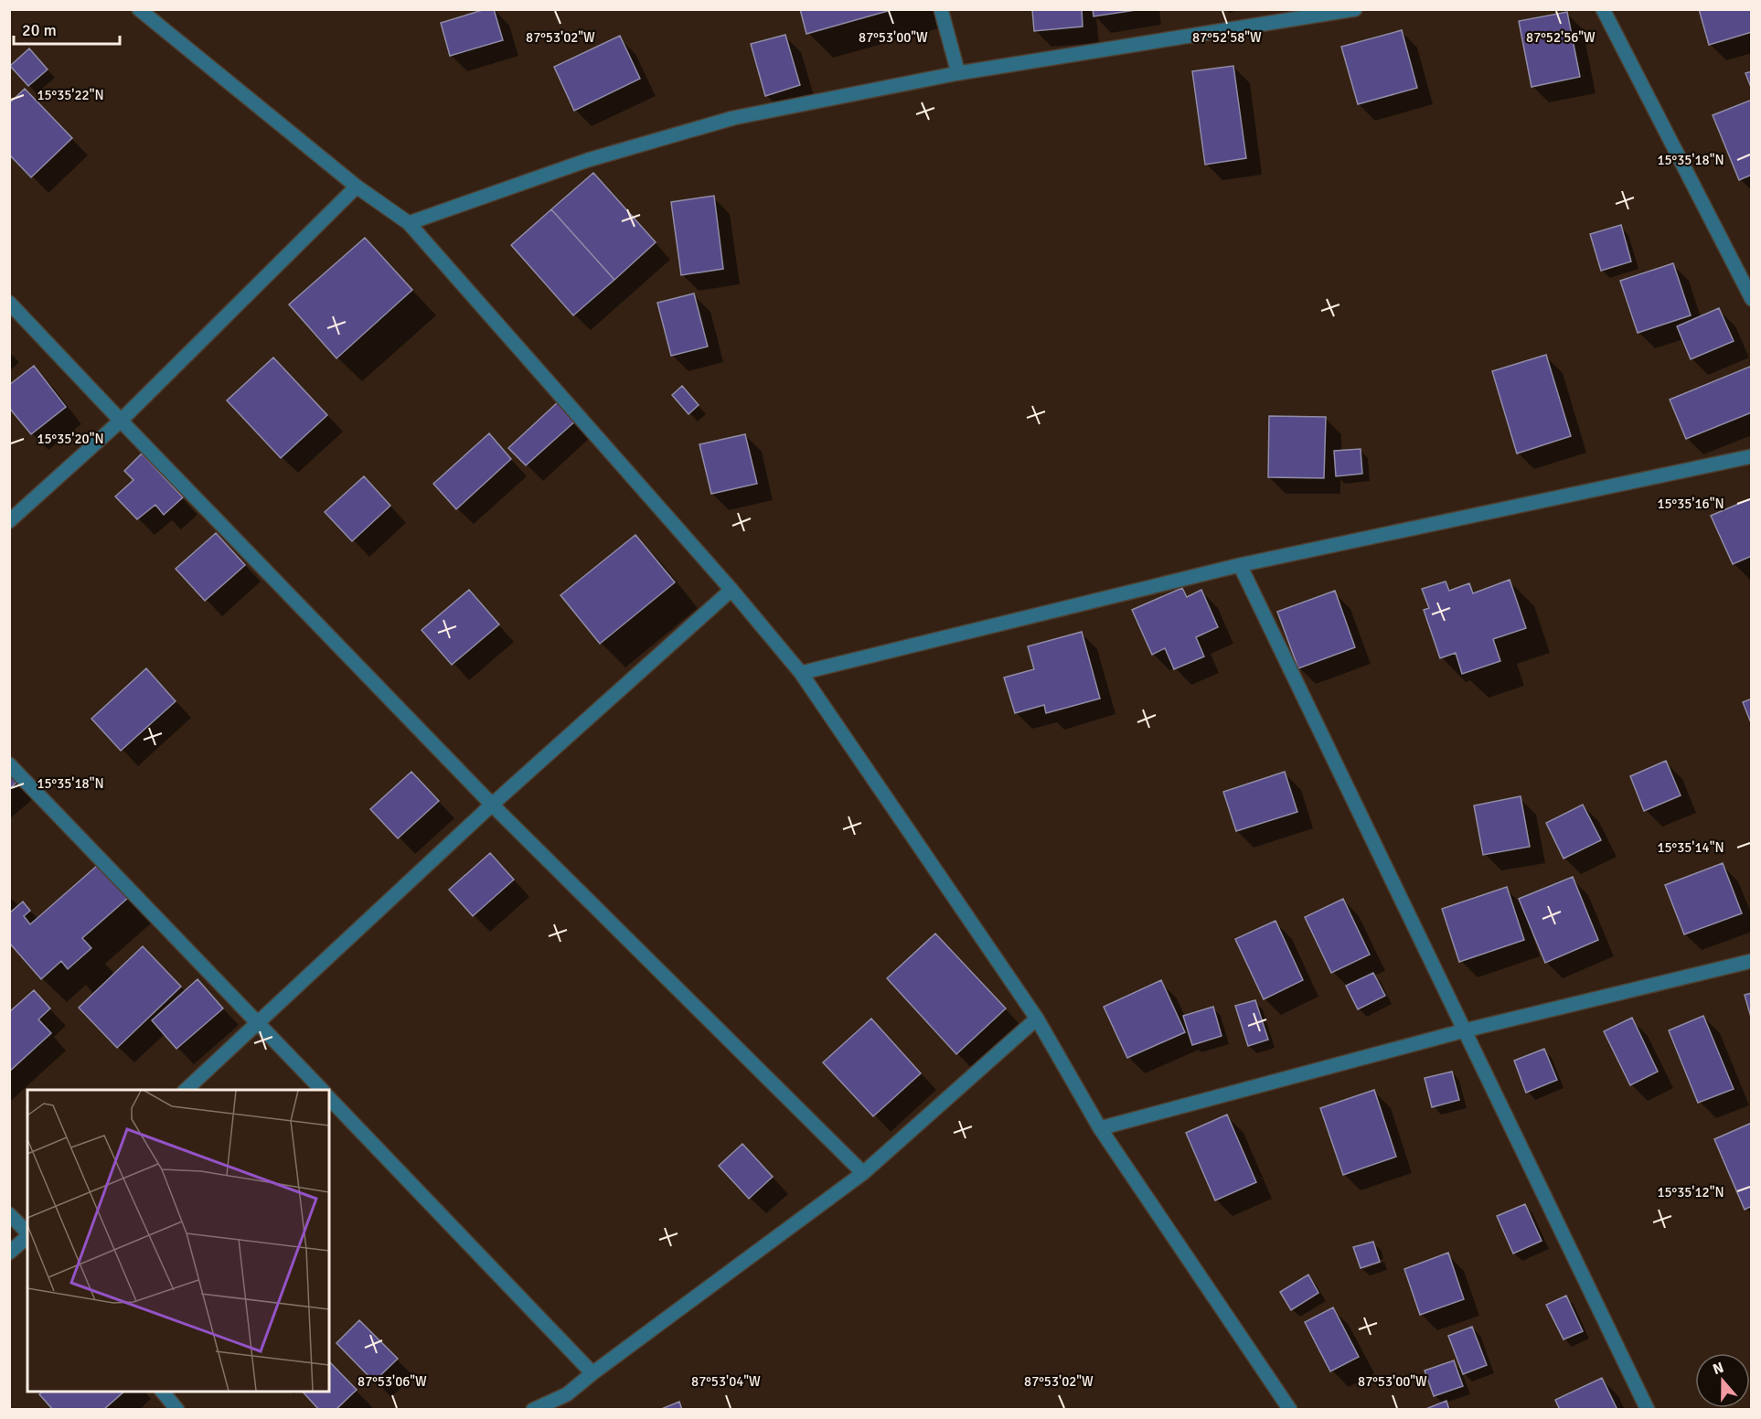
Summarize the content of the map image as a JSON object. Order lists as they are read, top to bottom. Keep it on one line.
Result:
{"scale_bar":"20 m","north":"top","coordinates":["87°53'02\"W","87°53'00\"W","87°52'58\"W","87°52'56\"W","15°35'22\"N","15°35'18\"N","15°35'20\"N","15°35'16\"N","15°35'14\"N","15°35'12\"N","87°53'06\"W","87°53'04\"W"]}
